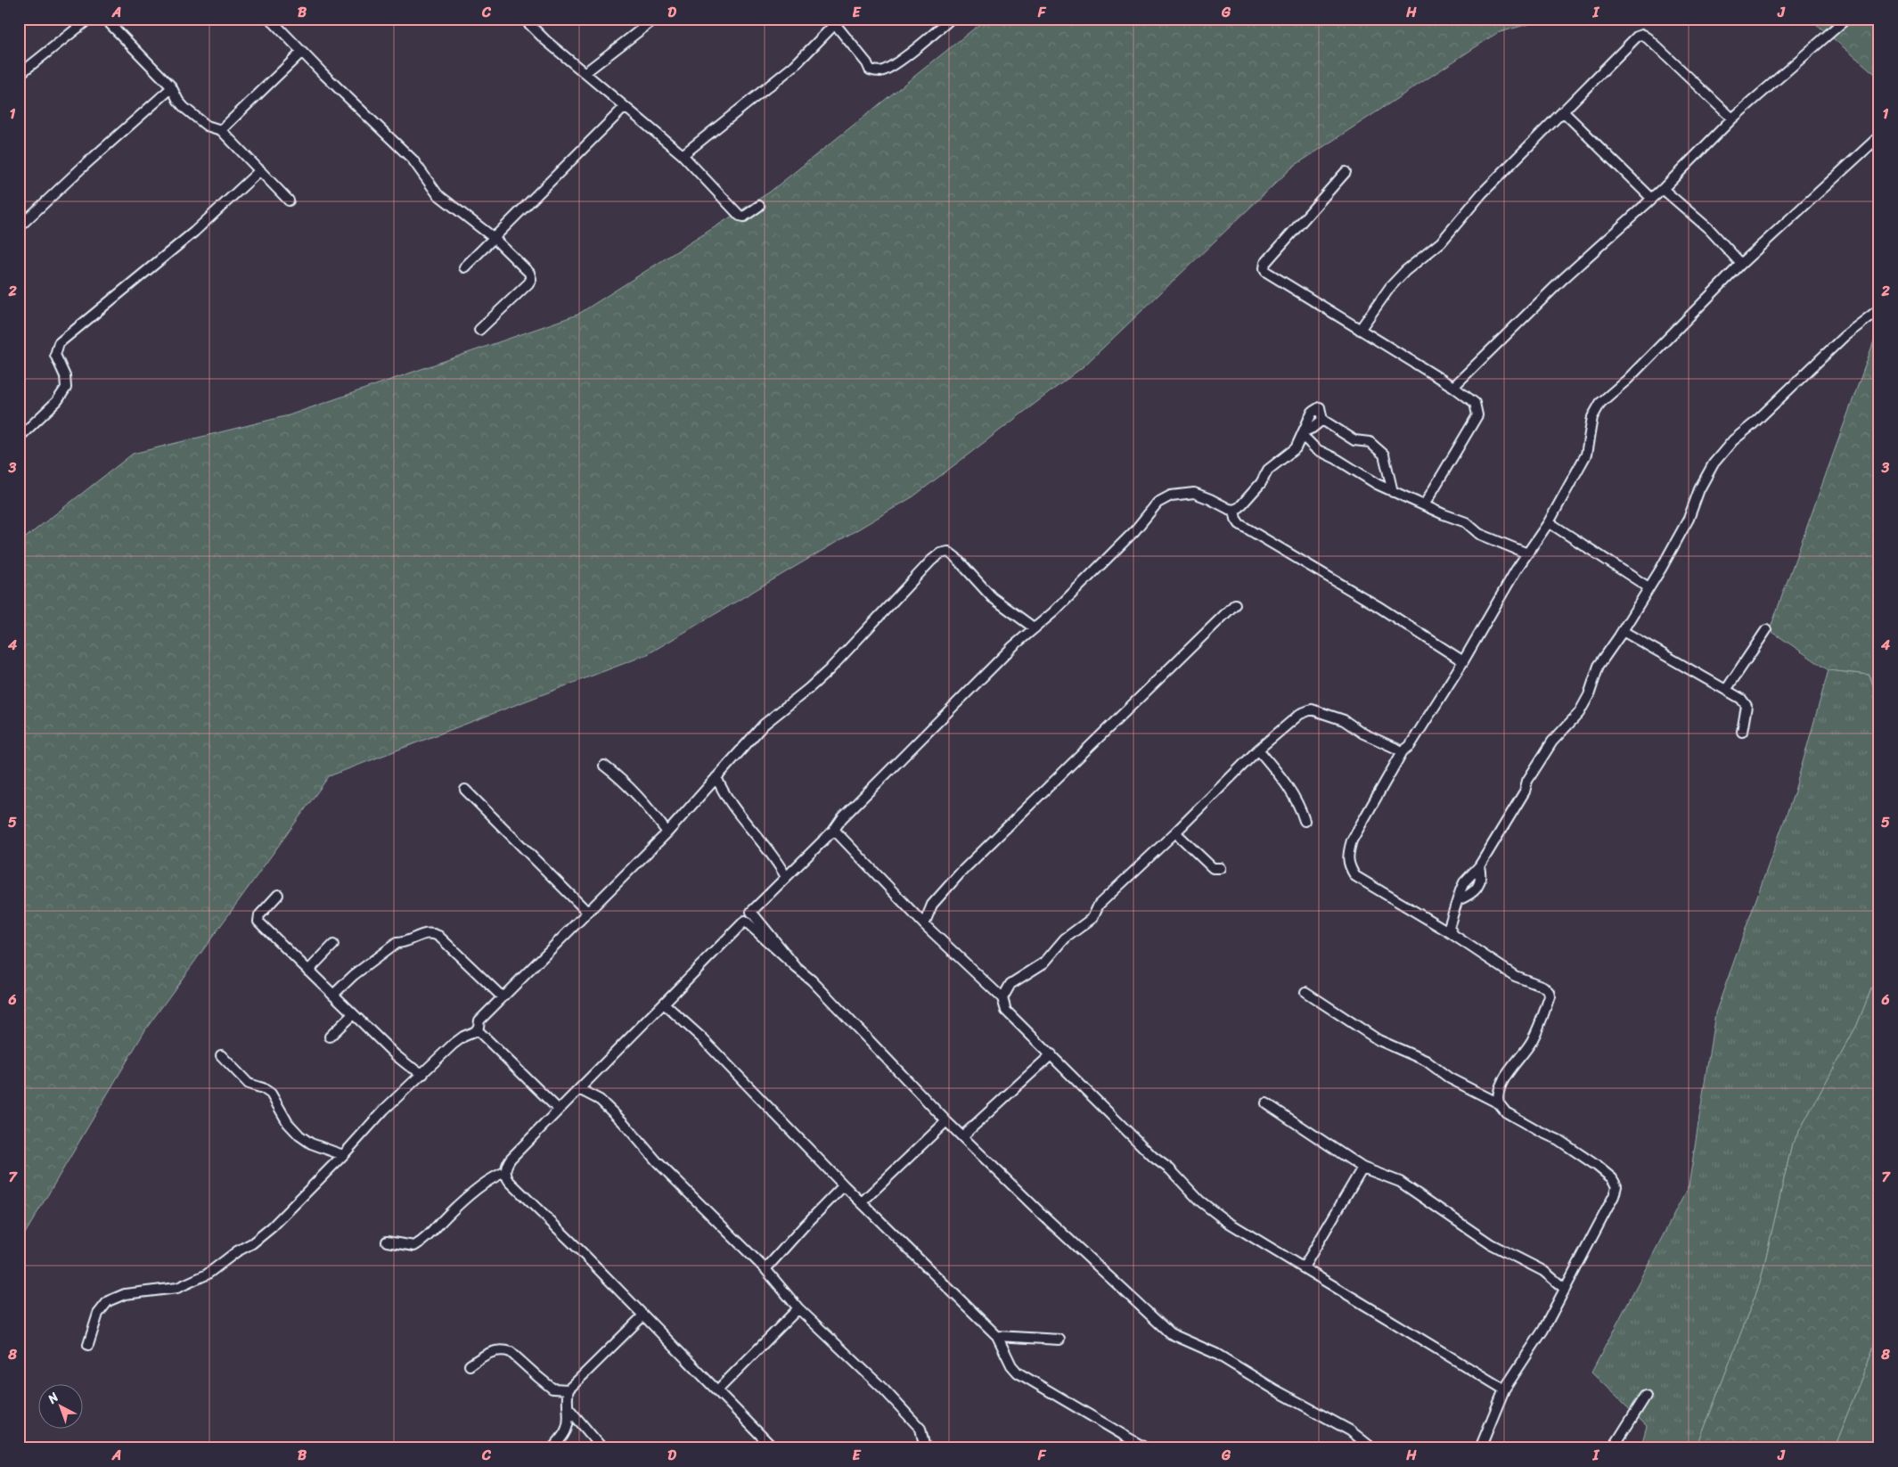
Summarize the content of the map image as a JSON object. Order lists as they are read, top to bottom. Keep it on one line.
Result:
{"north":"top left","grid":{"columns":["A","B","C","D","E","F","G","H","I","J"],"rows":["1","2","3","4","5","6","7","8"]}}
